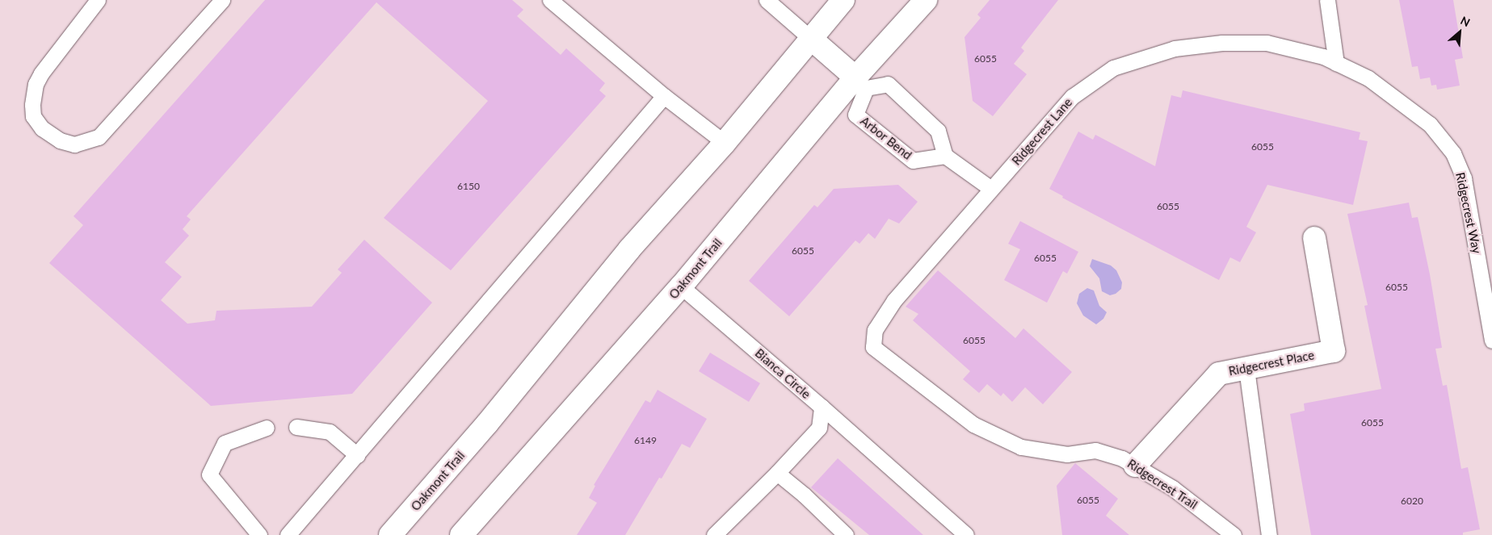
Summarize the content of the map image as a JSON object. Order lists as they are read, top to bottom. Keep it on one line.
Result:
{"streets":{"street":["Oakmont Trail","Ridgecrest Place"],"lane":["Ridgecrest Lane","Arbor Bend","Ridgecrest Way","Bianca Circle","Ridgecrest Trail"]},"crossings":[["Ridgecrest Lane","Ridgecrest Way"],["Ridgecrest Lane","Ridgecrest Trail"],["Arbor Bend","Oakmont Trail"],["Oakmont Trail","Bianca Circle"],["Ridgecrest Place","Ridgecrest Trail"]],"house_numbers":["6055","6055","6150","6055","6055","6055","6055","6055","6055","6149","6055","6020"],"north":"top right"}
